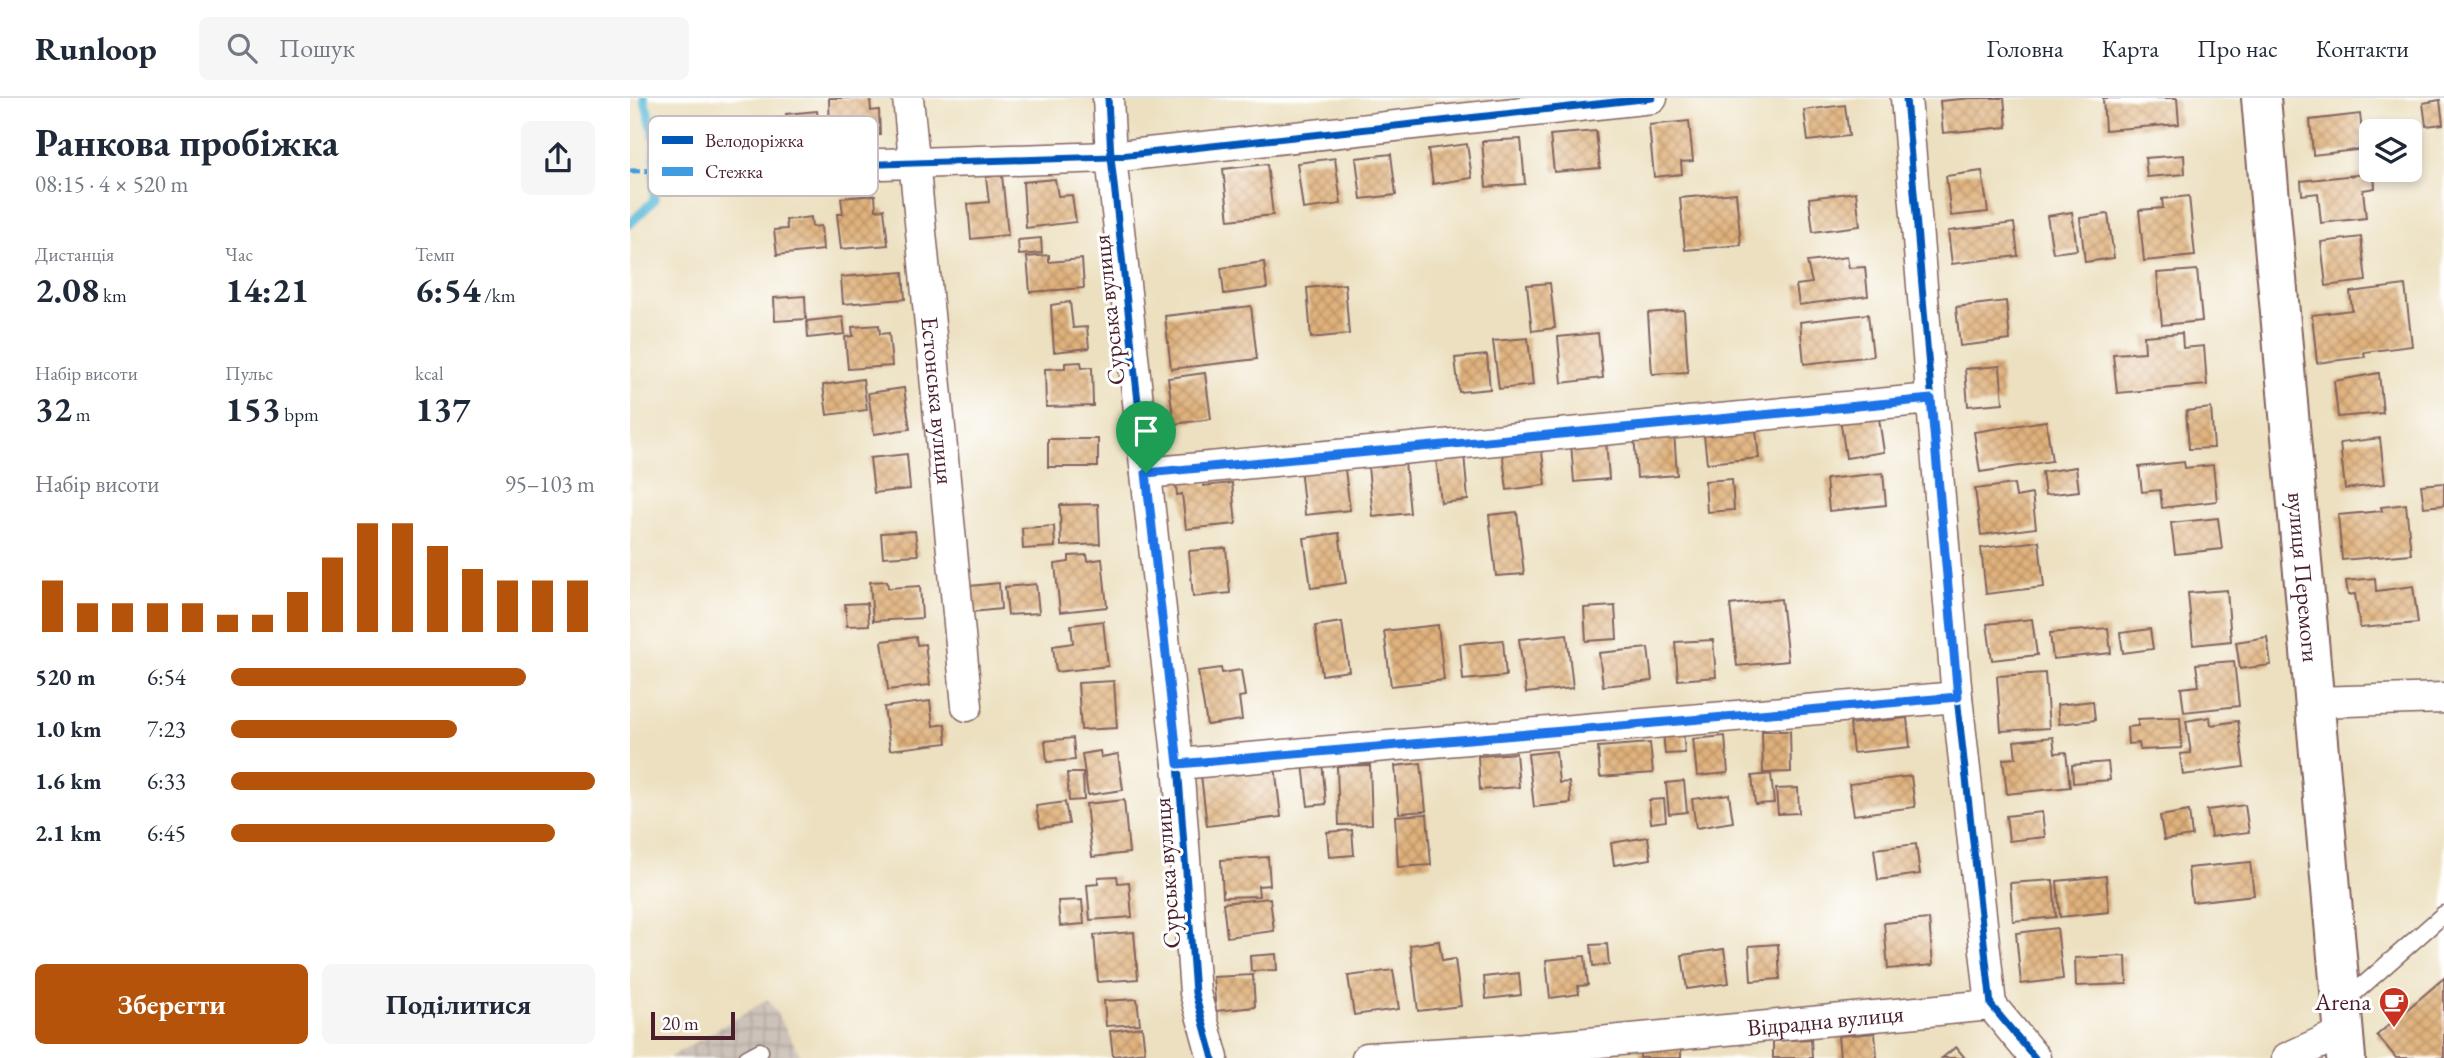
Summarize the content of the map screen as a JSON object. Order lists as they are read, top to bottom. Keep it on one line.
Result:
{"streets":{"street":["Сурська вулиця","Естонська вулиця","вулиця Перемоги","Відрадна вулиця"]},"places":{"cafe":["Arena"]},"legend":["Велодоріжка","Стежка"],"scale_bar":"20 m","page":{"header":"Runloop","search":"Пошук","nav":["Головна","Карта","Про нас","Контакти"],"heading":["Ранкова пробіжка","08:15 · 4 × 520 m"],"stats":[["Дистанція","2.08 km"],["Час","14:21"],["Темп","6:54 /km"],["Набір висоти","32 m"],["Пульс","153 bpm"],["kcal","137"]],"chart":["Набір висоти","95–103 m"],"list":[{"name":"520 m","note":"6:54"},{"name":"1.0 km","note":"7:23"},{"name":"1.6 km","note":"6:33"},{"name":"2.1 km","note":"6:45"}],"buttons":["Зберегти","Поділитися"],"scale":"20 m"}}
